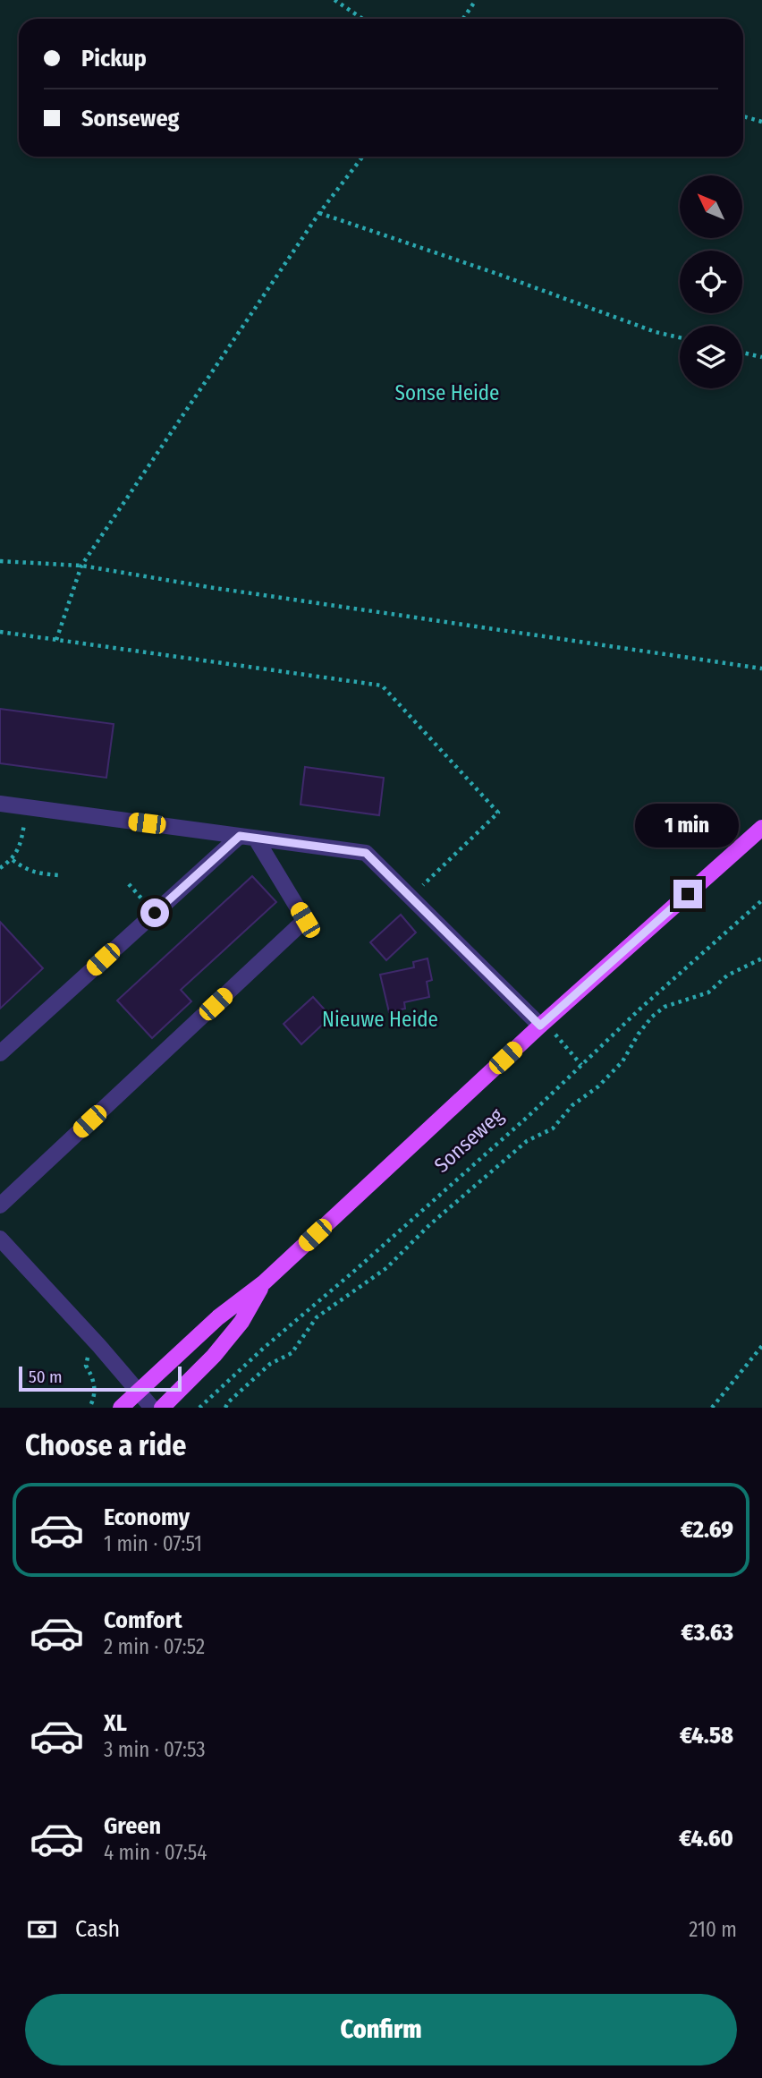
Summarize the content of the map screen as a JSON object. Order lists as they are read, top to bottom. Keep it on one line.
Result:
{"streets":{"main road":["Sonseweg"]},"parks":["Sonse Heide","Nieuwe Heide"],"scale_bar":"50 m","north":"top left","page":{"banner":["Pickup","Sonseweg"],"bubble":"1 min","scale":"50 m","heading":"Choose a ride","list":[{"name":"Economy","note":"1 min · 07:51","value":"€2.69"},{"name":"Comfort","note":"2 min · 07:52","value":"€3.63"},{"name":"XL","note":"3 min · 07:53","value":"€4.58"},{"name":"Green","note":"4 min · 07:54","value":"€4.60"}],"pay":["Cash","210 m"],"buttons":"Confirm"}}
